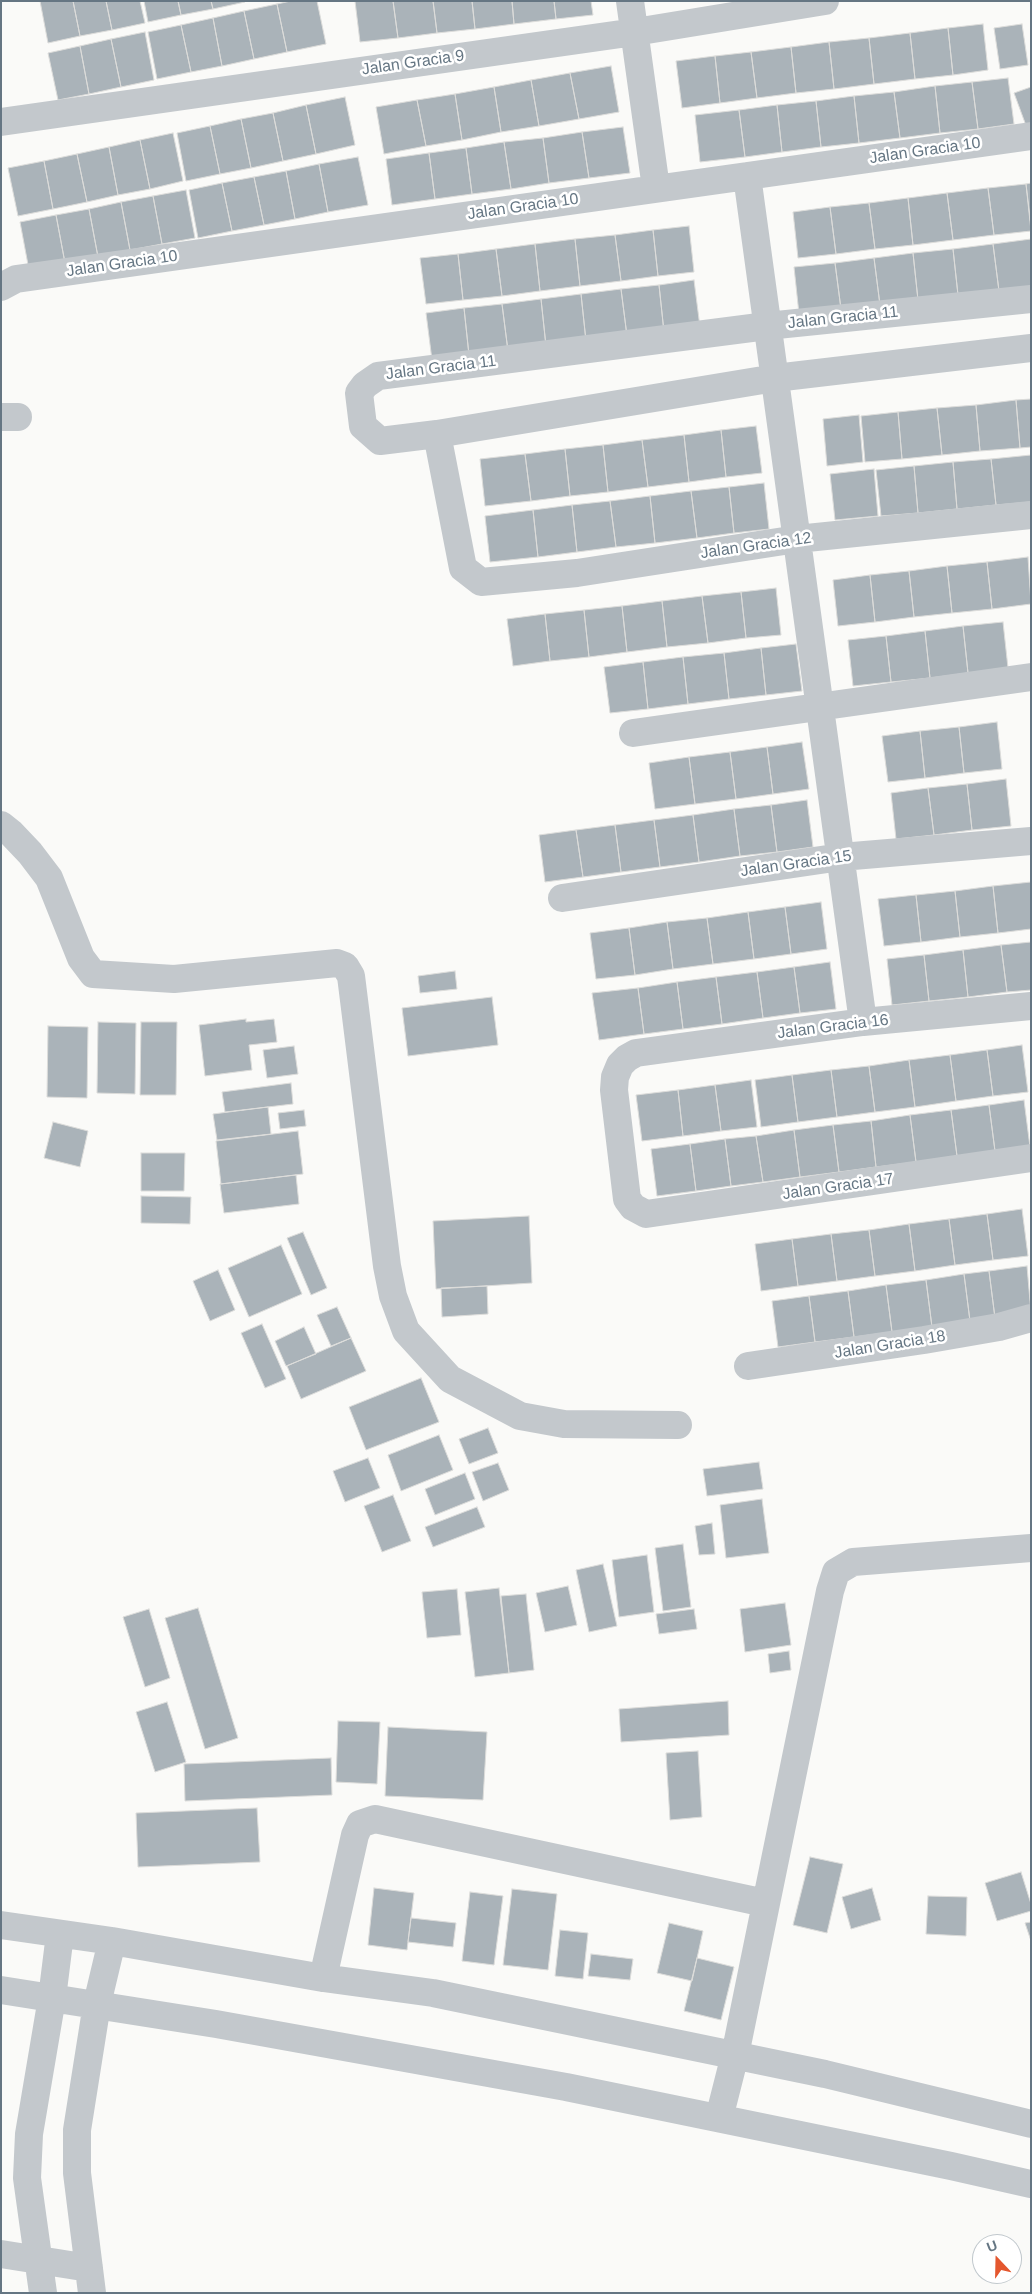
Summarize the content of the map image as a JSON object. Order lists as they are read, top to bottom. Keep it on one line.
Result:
{"streets":{"street":["Jalan Gracia 9","Jalan Gracia 10","Jalan Gracia 11","Jalan Gracia 12","Jalan Gracia 15","Jalan Gracia 16","Jalan Gracia 17","Jalan Gracia 18"]},"crossings":[["Jalan Gracia 11","Jalan Gracia 12"],["Jalan Gracia 16","Jalan Gracia 17"]],"north":"top"}
